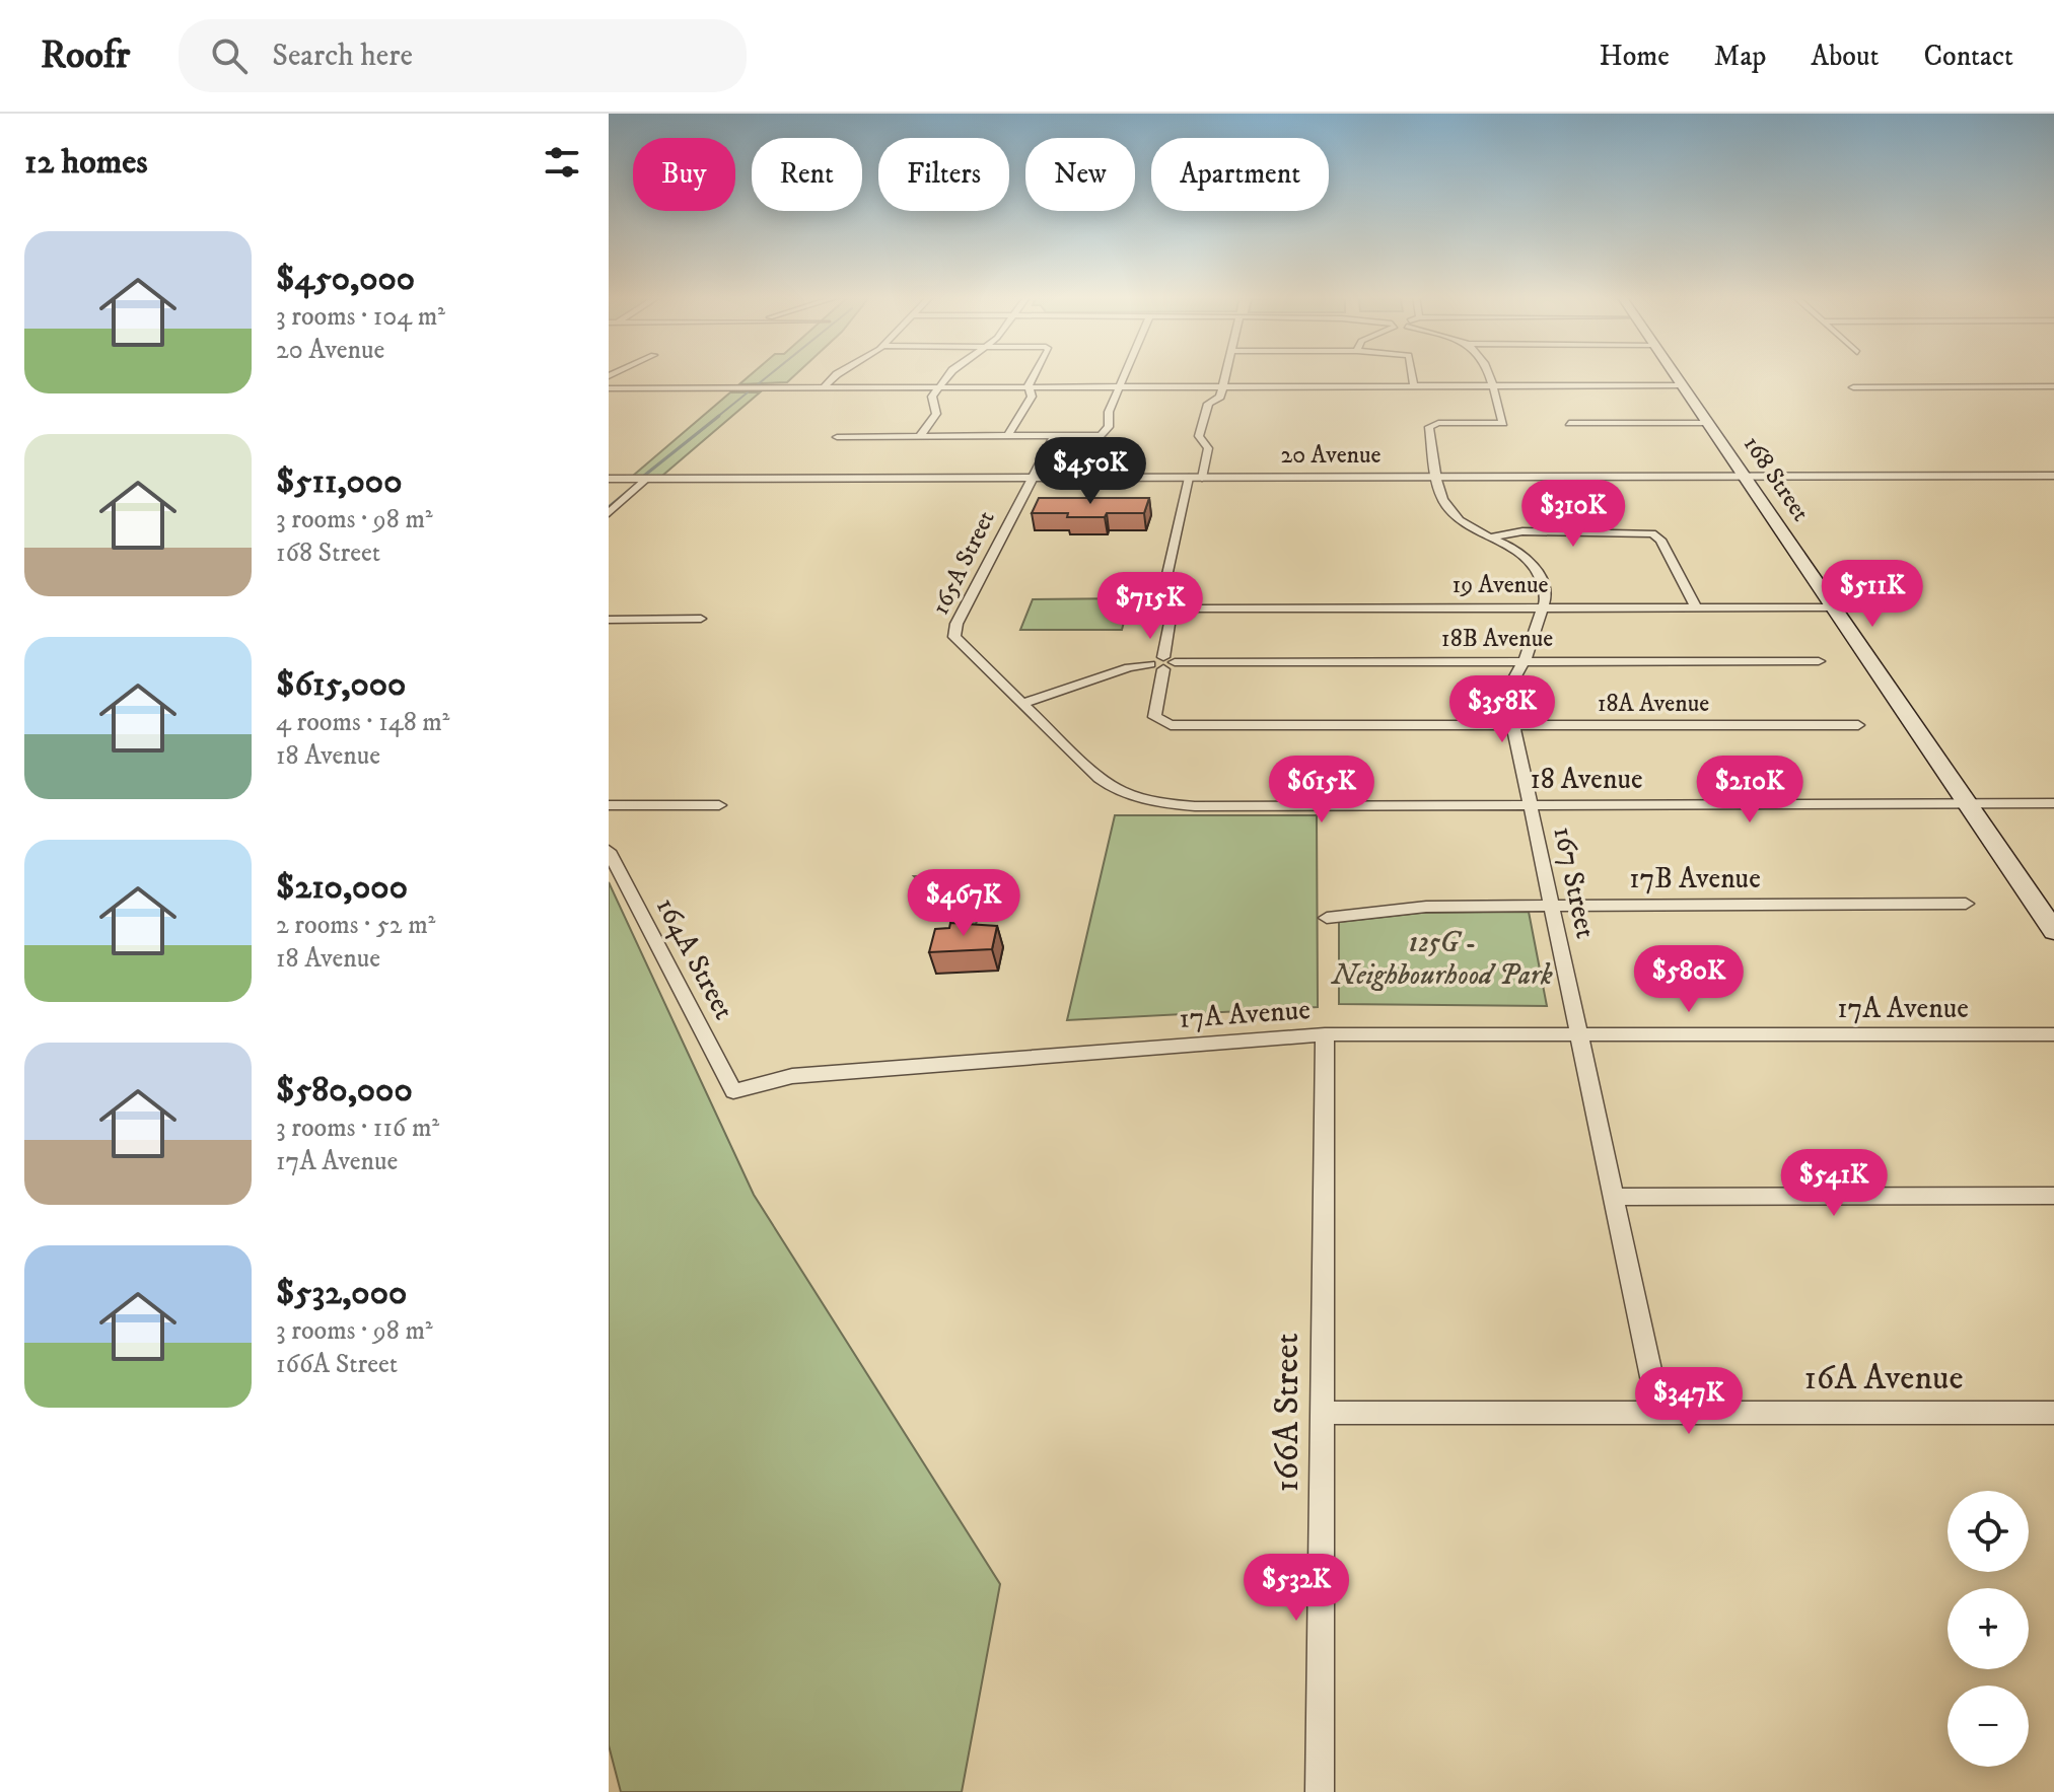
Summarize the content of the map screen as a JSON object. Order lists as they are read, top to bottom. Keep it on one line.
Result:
{"streets":{"main road":["168 Street"],"street":["20 Avenue","165A Street","19 Avenue","18B Avenue","18A Avenue","18 Avenue","17B Avenue","167 Street","164A Street","17A Avenue","16A Avenue","166A Street"]},"crossings":[["20 Avenue","168 Street"],["20 Avenue","165A Street"],["168 Street","19 Avenue"],["168 Street","18 Avenue"],["165A Street","18 Avenue"],["19 Avenue","167 Street"],["18B Avenue","18A Avenue"],["18B Avenue","167 Street"],["18A Avenue","167 Street"],["18 Avenue","167 Street"],["17B Avenue","167 Street"],["167 Street","17A Avenue"],["167 Street","16A Avenue"],["164A Street","17A Avenue"],["17A Avenue","166A Street"],["16A Avenue","166A Street"]],"parks":["125G - Neighbourhood Park"],"page":{"header":"Roofr","search":"Search here","nav":["Home","Map","About","Contact"],"heading":"12 homes","chip":["Buy","Rent","Filters","New","Apartment"],"list":[{"name":"$450,000","note":"3 rooms · 104 m² · 20 Avenue"},{"name":"$511,000","note":"3 rooms · 98 m² · 168 Street"},{"name":"$615,000","note":"4 rooms · 148 m² · 18 Avenue"},{"name":"$210,000","note":"2 rooms · 52 m² · 18 Avenue"},{"name":"$580,000","note":"3 rooms · 116 m² · 17A Avenue"},{"name":"$532,000","note":"3 rooms · 98 m² · 166A Street"}],"price":["$450K","$310K","$511K","$715K","$358K","$615K","$210K","$467K","$580K","$541K","$347K","$532K"],"map_buttons":["+","−"]}}
